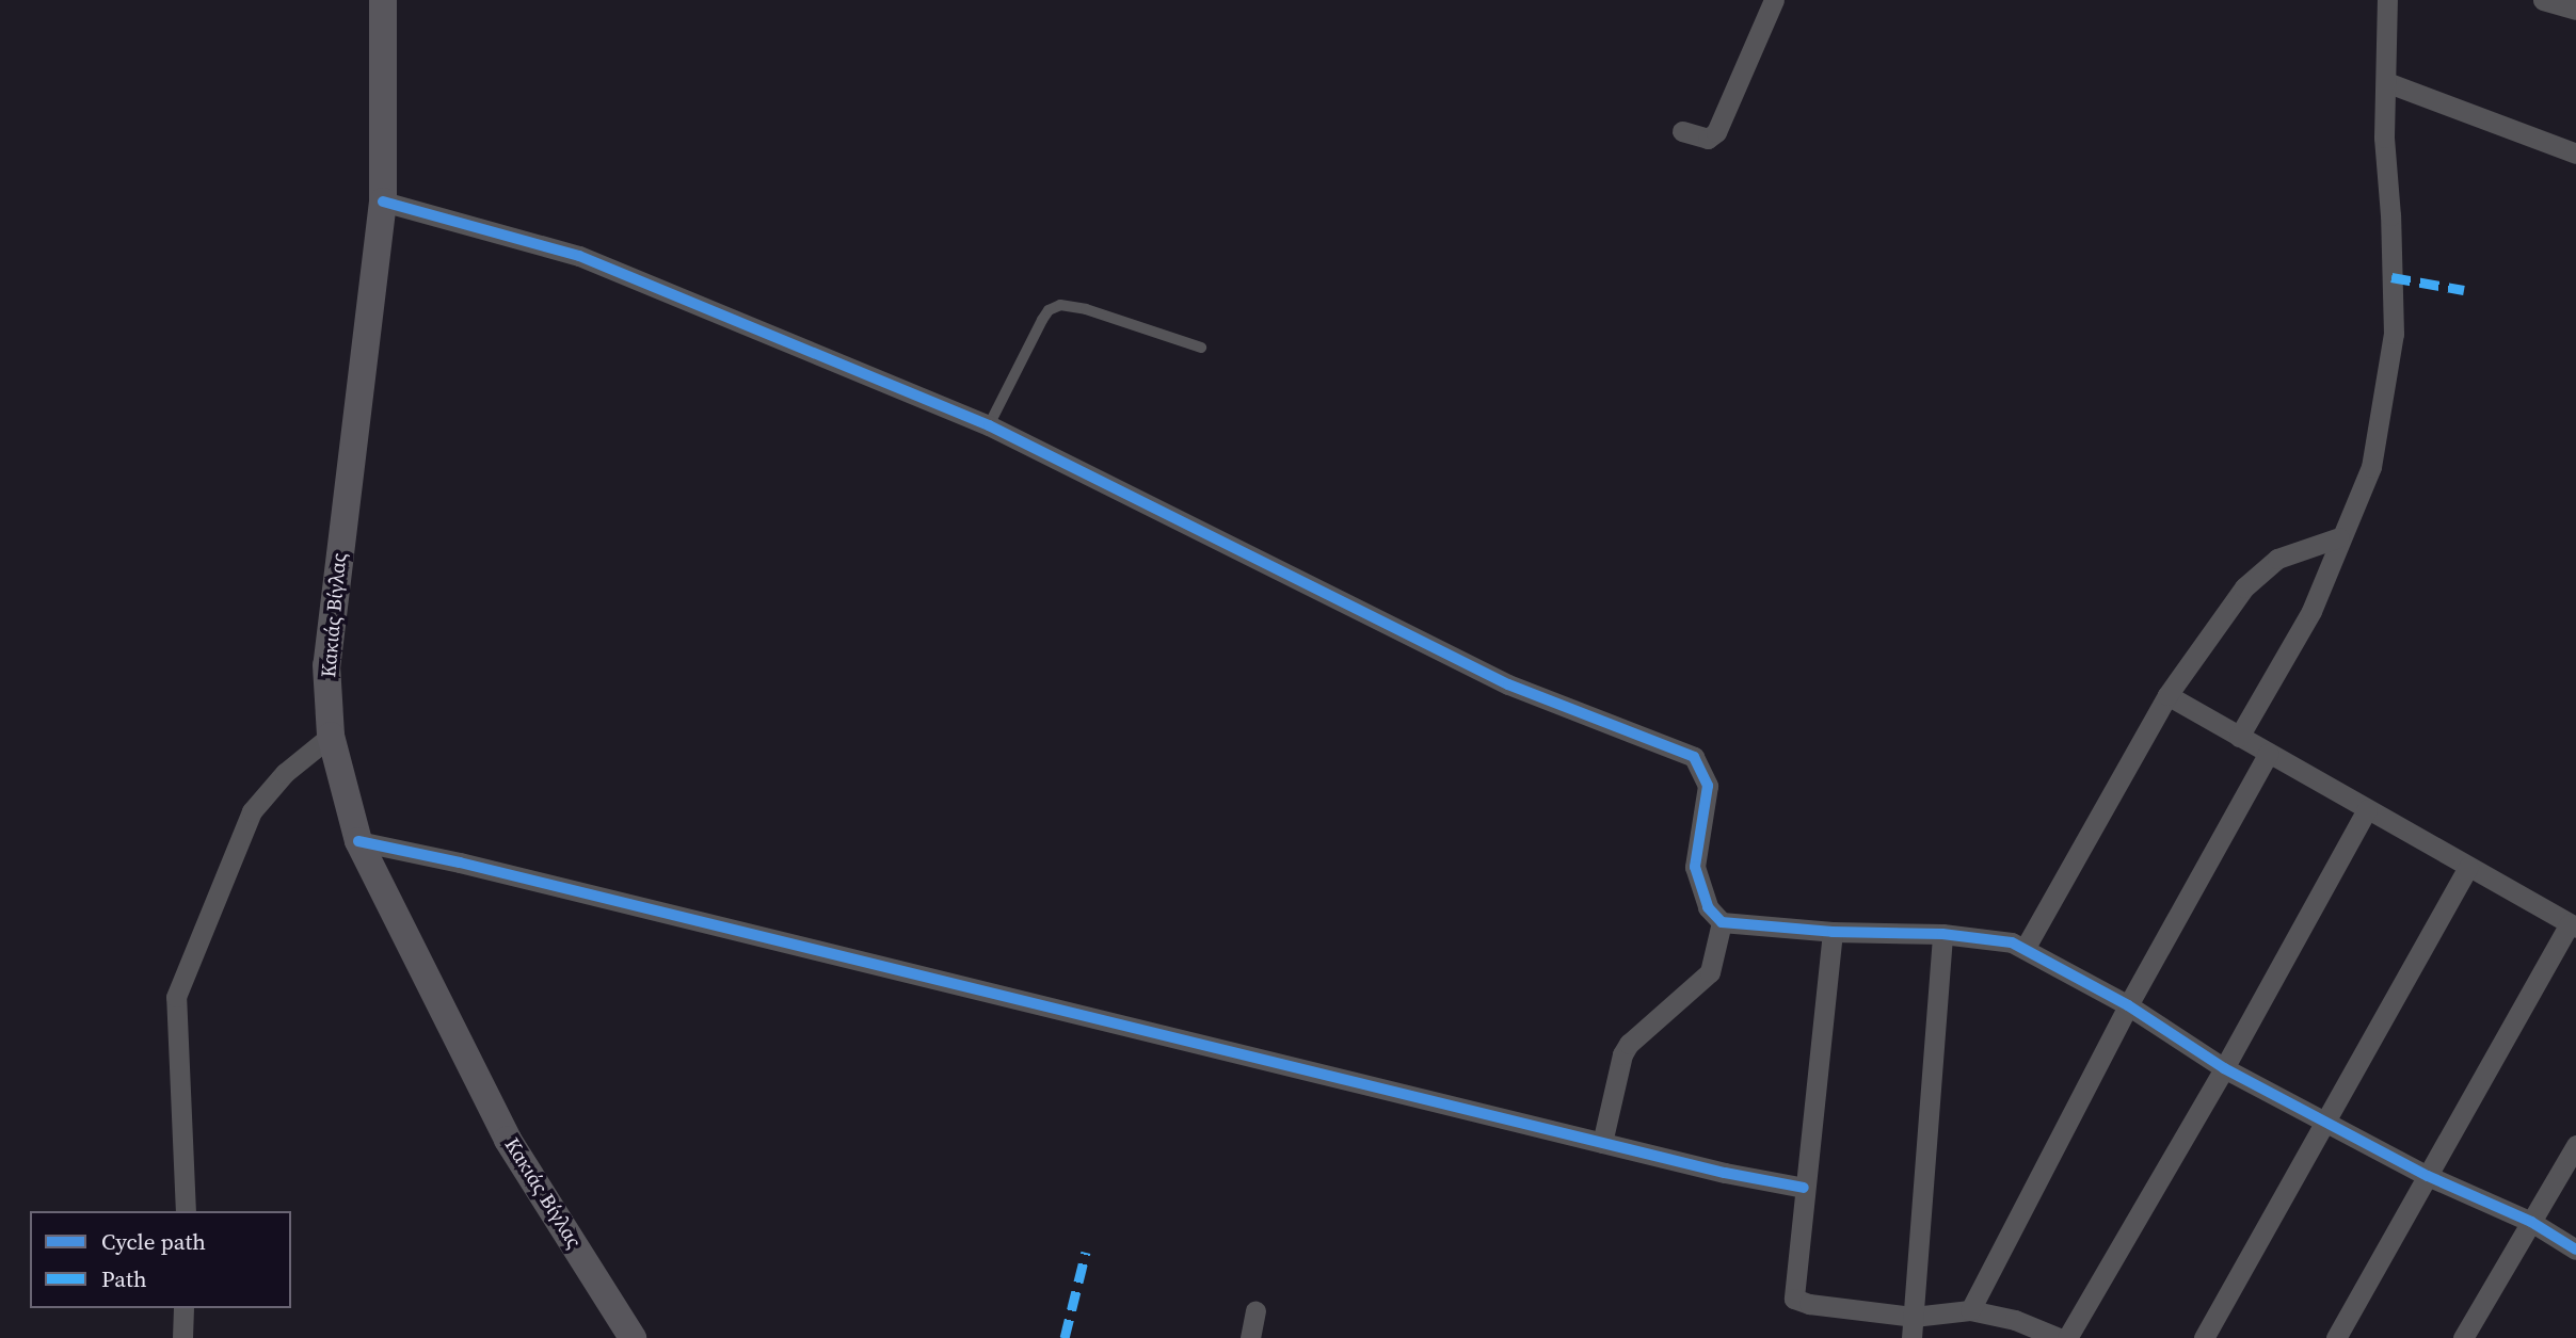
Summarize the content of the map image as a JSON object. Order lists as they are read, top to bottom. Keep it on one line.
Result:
{"streets":{"street":["Κακιάς Βίγλας"]},"legend":["Cycle path","Path"]}
